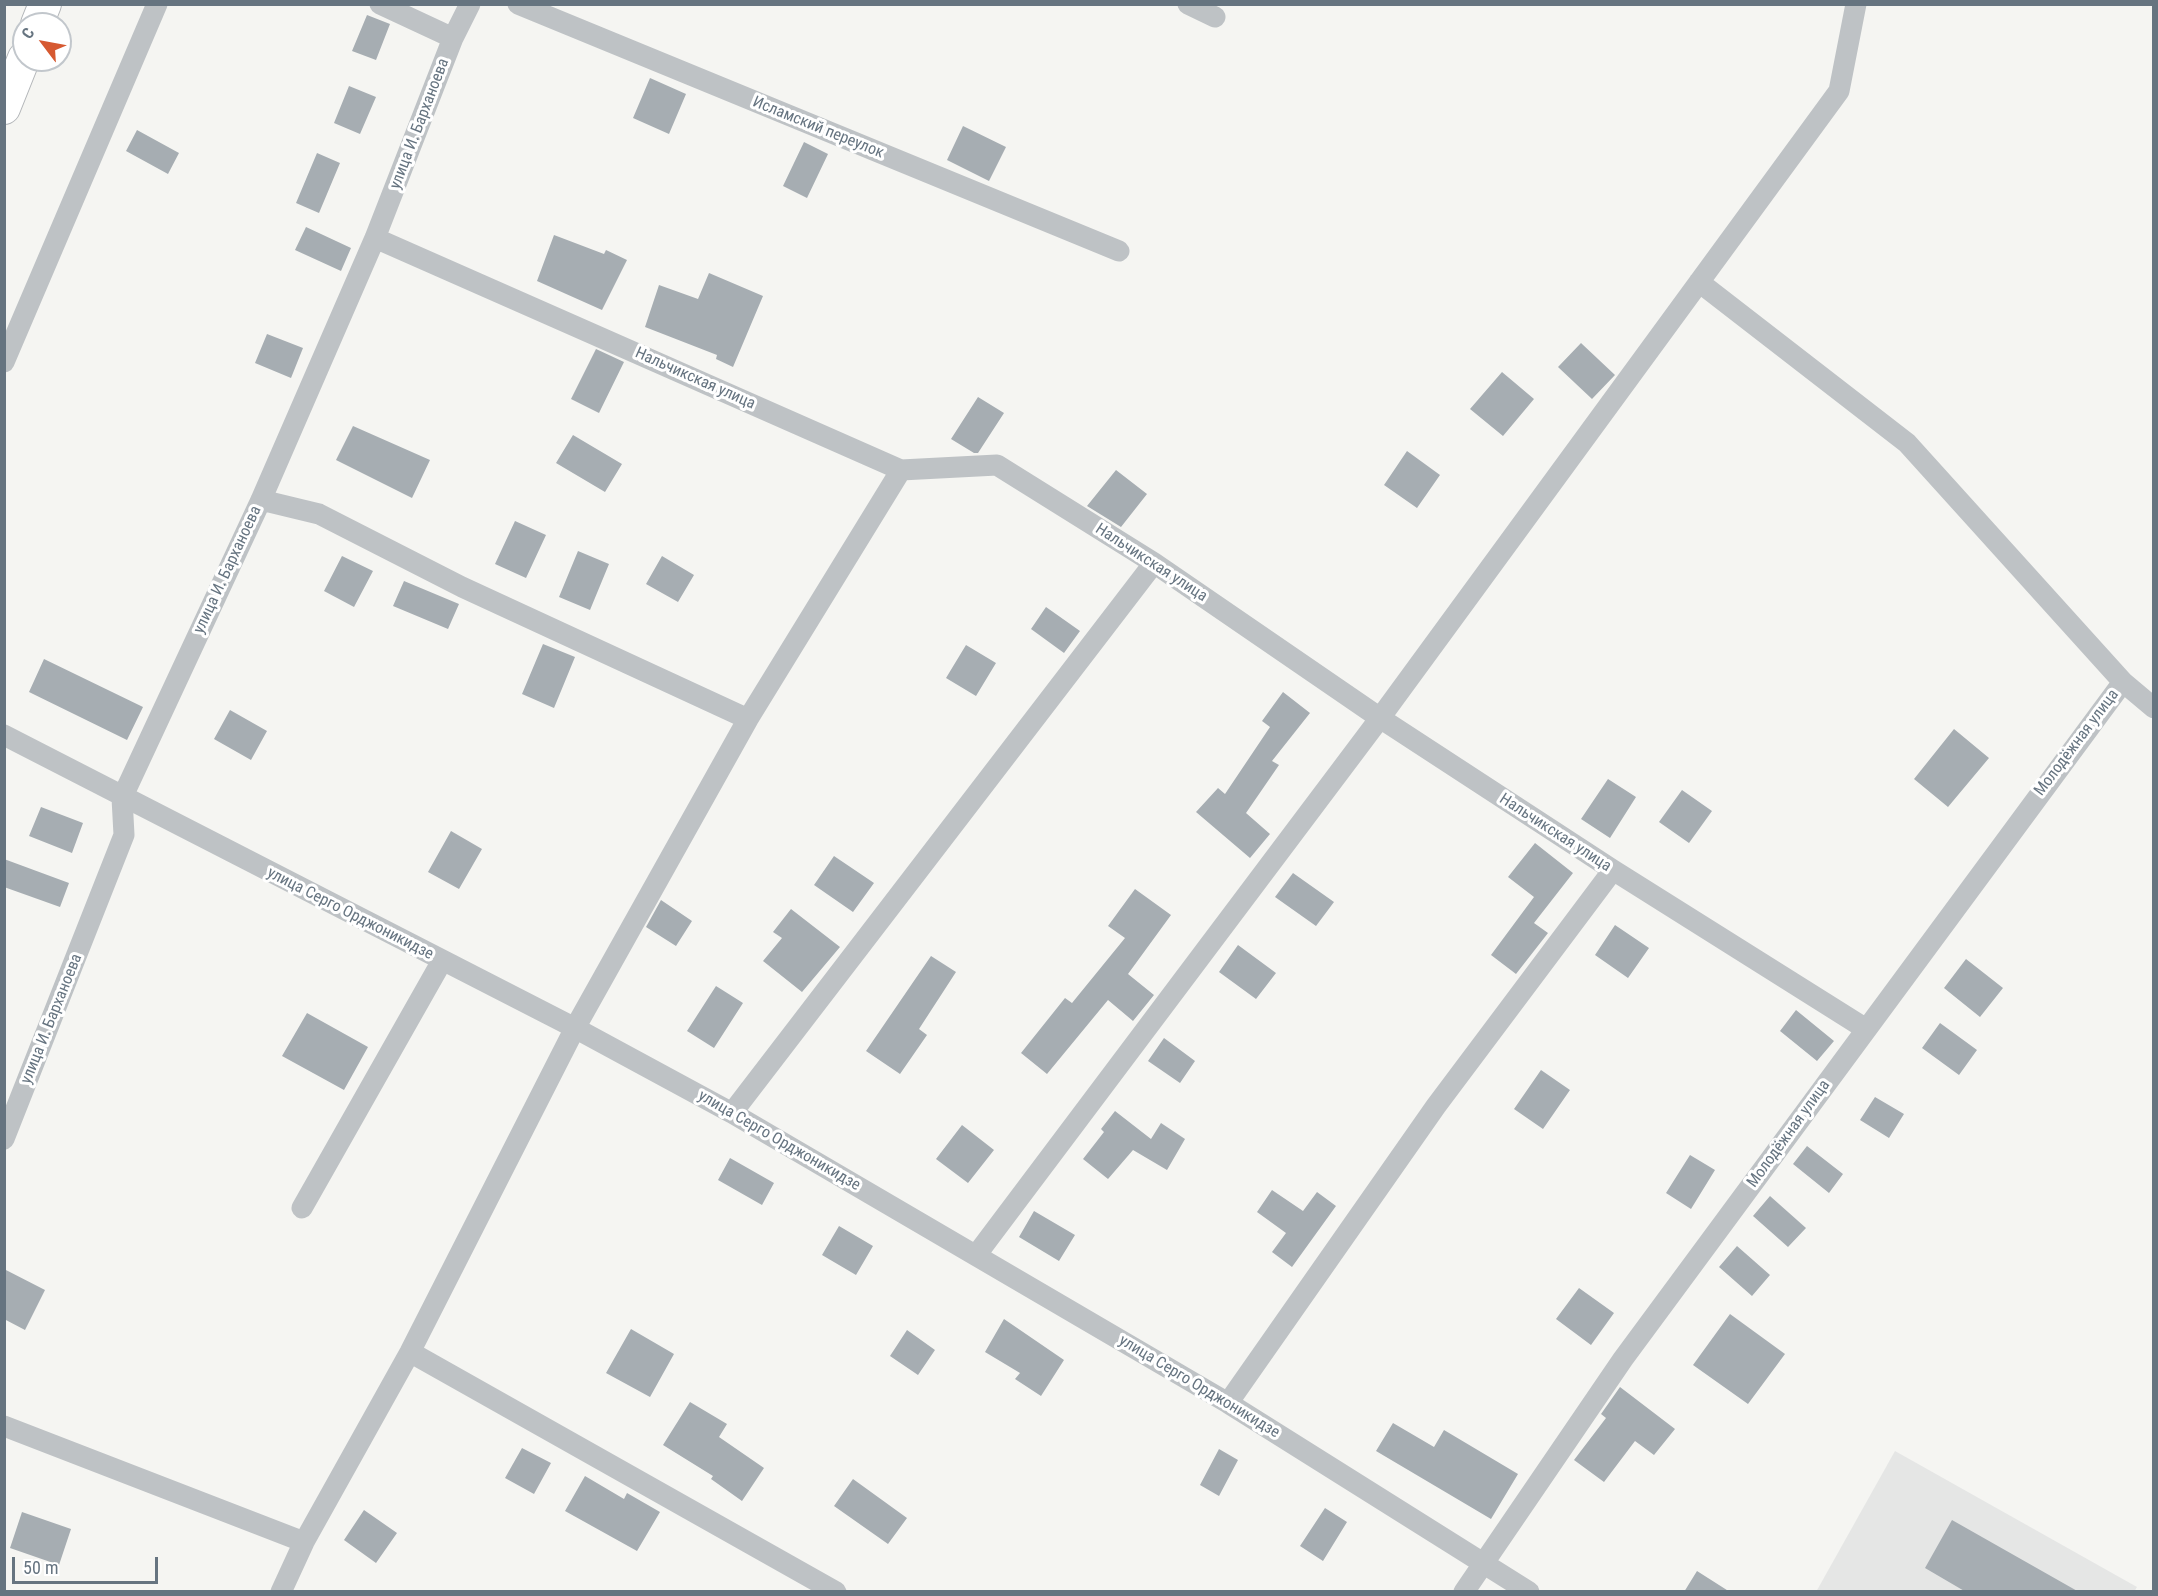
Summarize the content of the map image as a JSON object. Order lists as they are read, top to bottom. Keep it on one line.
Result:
{"streets":{"street":["улица И. Барханоева","Исламский переулок","Нальчикская улица","Молодёжная улица","улица Серго Орджоникидзе"]},"crossings":[["улица И. Барханоева","Нальчикская улица"],["улица И. Барханоева","улица Серго Орджоникидзе"],["Нальчикская улица","Молодёжная улица"],["Молодёжная улица","улица Серго Орджоникидзе"]],"scale_bar":"50 m","north":"top left"}
